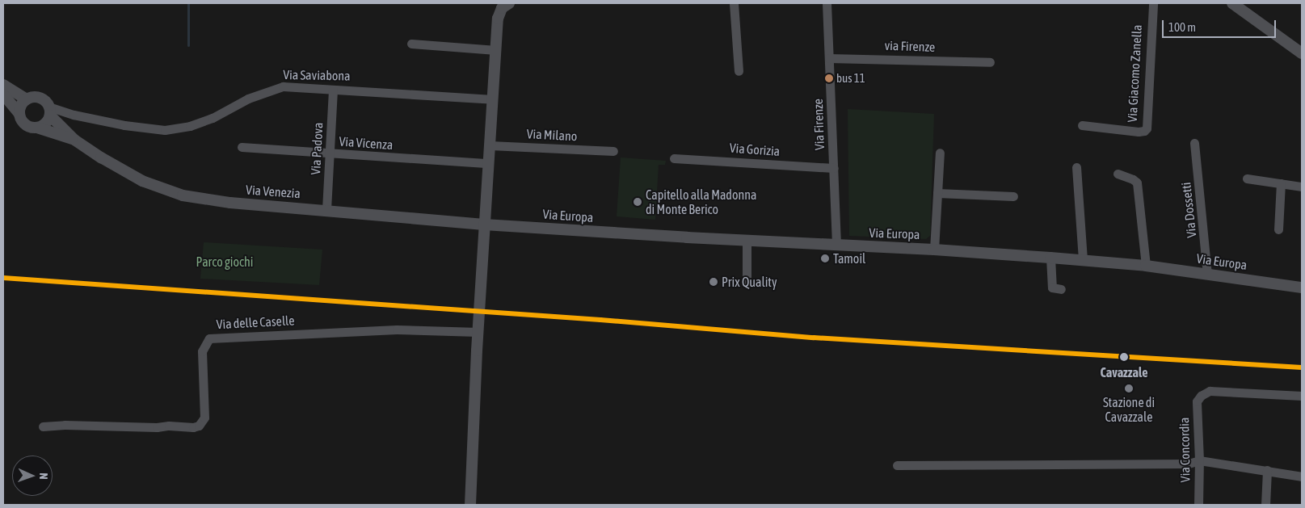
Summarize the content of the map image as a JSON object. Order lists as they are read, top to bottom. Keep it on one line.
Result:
{"streets":{"street":["via Firenze","Via Giacomo Zanella","Via Saviabona","Via Firenze","Via Milano","Via Vicenza","Via Padova","Via Gorizia","Via Venezia","Via Dossetti","Via Europa","Via delle Caselle","Via Concordia"]},"crossings":[["via Firenze","Via Firenze"],["Via Saviabona","Via Padova"],["Via Saviabona","Via Venezia"],["Via Firenze","Via Gorizia"],["Via Firenze","Via Europa"],["Via Vicenza","Via Padova"],["Via Padova","Via Venezia"],["Via Venezia","Via Europa"],["Via Dossetti","Via Europa"]],"parks":["Parco giochi"],"places":["bus 11","Capitello alla Madonna di Monte Berico","Tamoil","Prix Quality","Cavazzale","Stazione di Cavazzale"],"scale_bar":"100 m","north":"right"}
